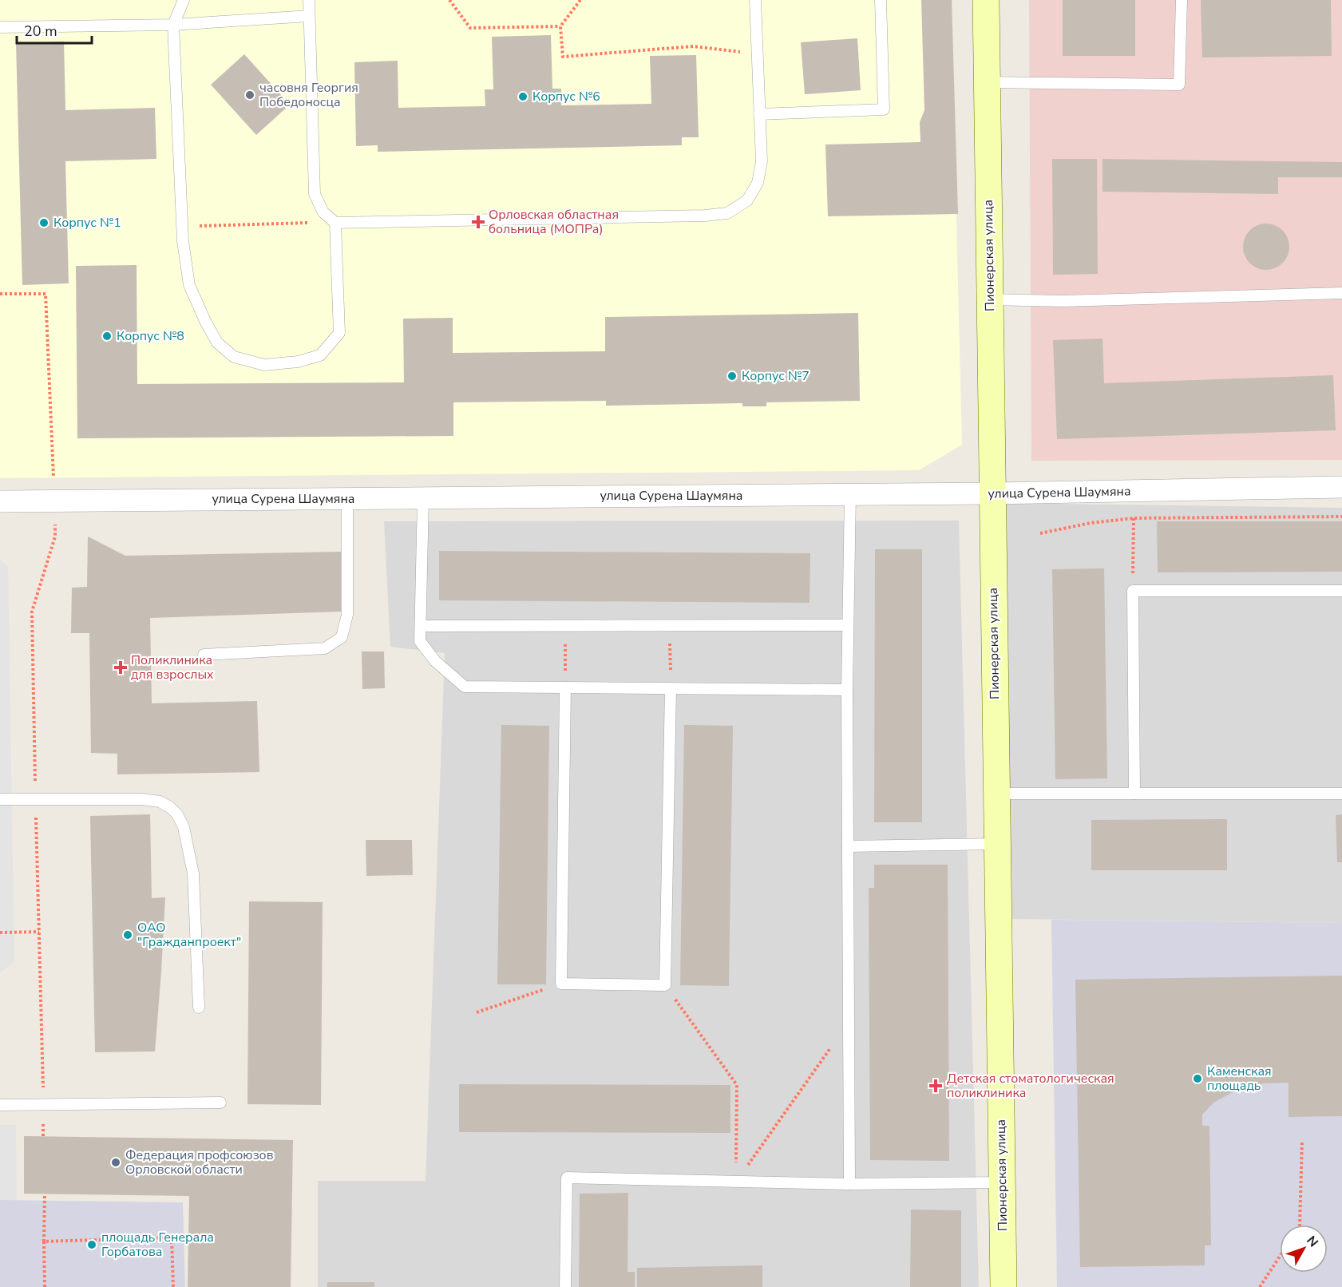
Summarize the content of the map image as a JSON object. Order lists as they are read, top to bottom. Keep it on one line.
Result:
{"streets":{"main road":["Пионерская улица"],"street":["улица Сурена Шаумяна"]},"crossings":[["Пионерская улица","улица Сурена Шаумяна"]],"places":{"other":["часовня Георгия Победоносца","Корпус №6","Корпус №1","Корпус №8","Корпус №7","ОАО \"Гражданпроект\"","Каменская площадь","Федерация профсоюзов Орловской области","площадь Генерала Горбатова"],"health":["Орловская областная больница (МОПРа)","Поликлиника для взрослых","Детская стоматологическая поликлиника"]},"scale_bar":"20 m","north":"top right"}
